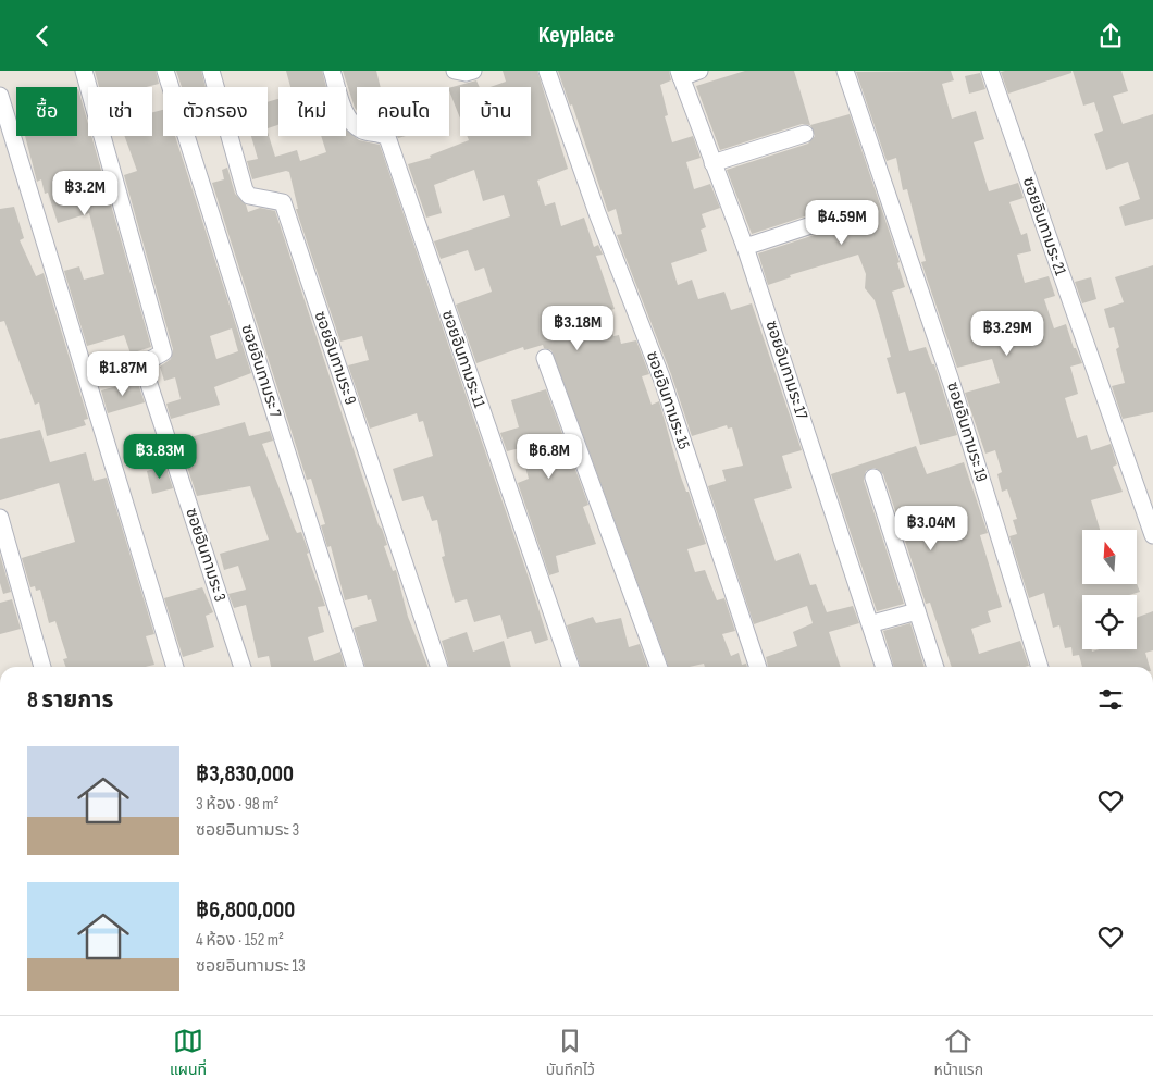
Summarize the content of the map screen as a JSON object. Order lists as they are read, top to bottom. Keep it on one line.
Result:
{"streets":{"street":["ซอยอินทามระ 21","ซอยอินทามระ 9","ซอยอินทามระ 11","ซอยอินทามระ 17","ซอยอินทามระ 7","ซอยอินทามระ 15","ซอยอินทามระ 19","ซอยอินทามระ 3"]},"north":"top","page":{"header":"Keyplace","chip":["ซื้อ","เช่า","ตัวกรอง","ใหม่","คอนโด","บ้าน"],"price":["฿3.2M","฿4.59M","฿3.18M","฿3.29M","฿1.87M","฿3.83M","฿6.8M","฿3.04M"],"heading":"8 รายการ","list":[{"name":"฿3,830,000","note":"3 ห้อง · 98 m² · ซอยอินทามระ 3"},{"name":"฿6,800,000","note":"4 ห้อง · 152 m² · ซอยอินทามระ 13"}],"tabs":["แผนที่","บันทึกไว้","หน้าแรก"]}}
